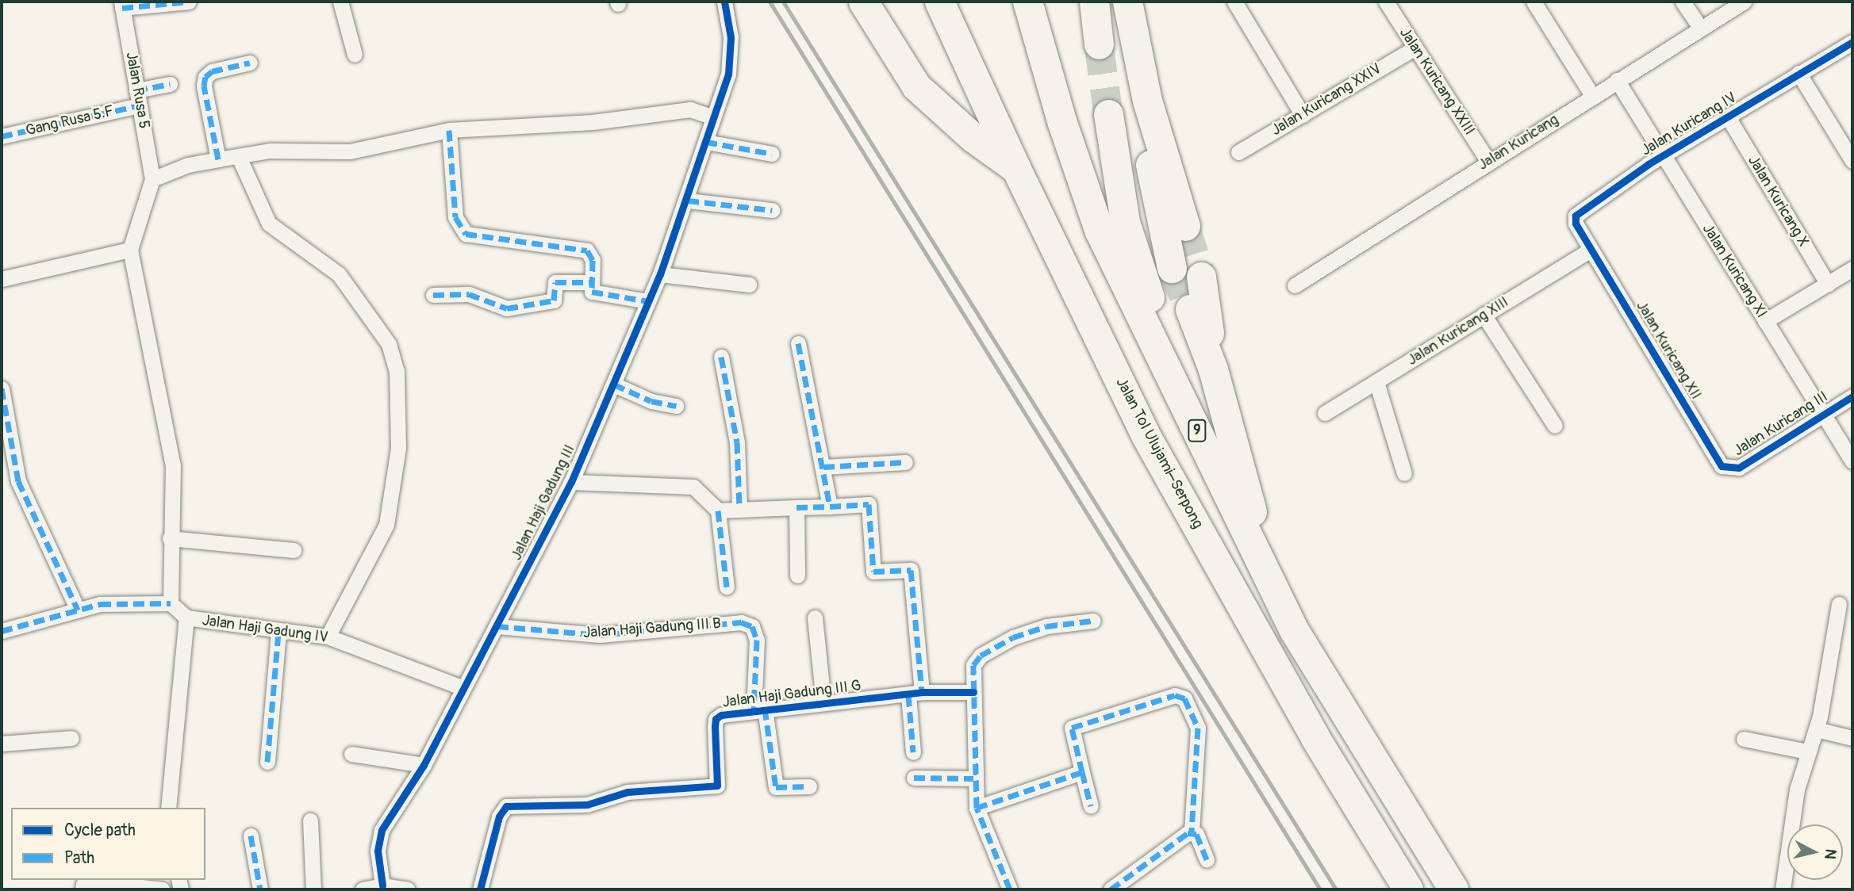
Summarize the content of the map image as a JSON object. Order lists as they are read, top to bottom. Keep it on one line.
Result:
{"streets":{"highway":["9","Jalan Tol Ulujami–Serpong"],"street":["Jalan Kuricang XXIII","Jalan Rusa 5","Jalan Kuricang XXIV","Gang Rusa 5.F","Jalan Kuricang IV","Jalan Kuricang","Jalan Kuricang X","Jalan Kuricang XI","Jalan Kuricang XIII","Jalan Kuricang XII","Jalan Kuricang III","Jalan Haji Gadung III","Jalan Haji Gadung III B","Jalan Haji Gadung IV","Jalan Haji Gadung III G"]},"crossings":[["Jalan Kuricang XXIII","Jalan Kuricang XXIV"],["Jalan Kuricang XXIII","Jalan Kuricang"],["Jalan Rusa 5","Gang Rusa 5.F"],["Jalan Kuricang IV","Jalan Kuricang X"],["Jalan Kuricang IV","Jalan Kuricang XI"],["Jalan Kuricang IV","Jalan Kuricang XIII"],["Jalan Kuricang IV","Jalan Kuricang XII"],["Jalan Kuricang","Jalan Kuricang XI"],["Jalan Kuricang XI","Jalan Kuricang III"],["Jalan Kuricang XIII","Jalan Kuricang XII"],["Jalan Kuricang XII","Jalan Kuricang III"],["Jalan Haji Gadung III","Jalan Haji Gadung III B"],["Jalan Haji Gadung III","Jalan Haji Gadung IV"],["Jalan Haji Gadung III B","Jalan Haji Gadung III G"]],"legend":["Cycle path","Path"],"north":"right"}
